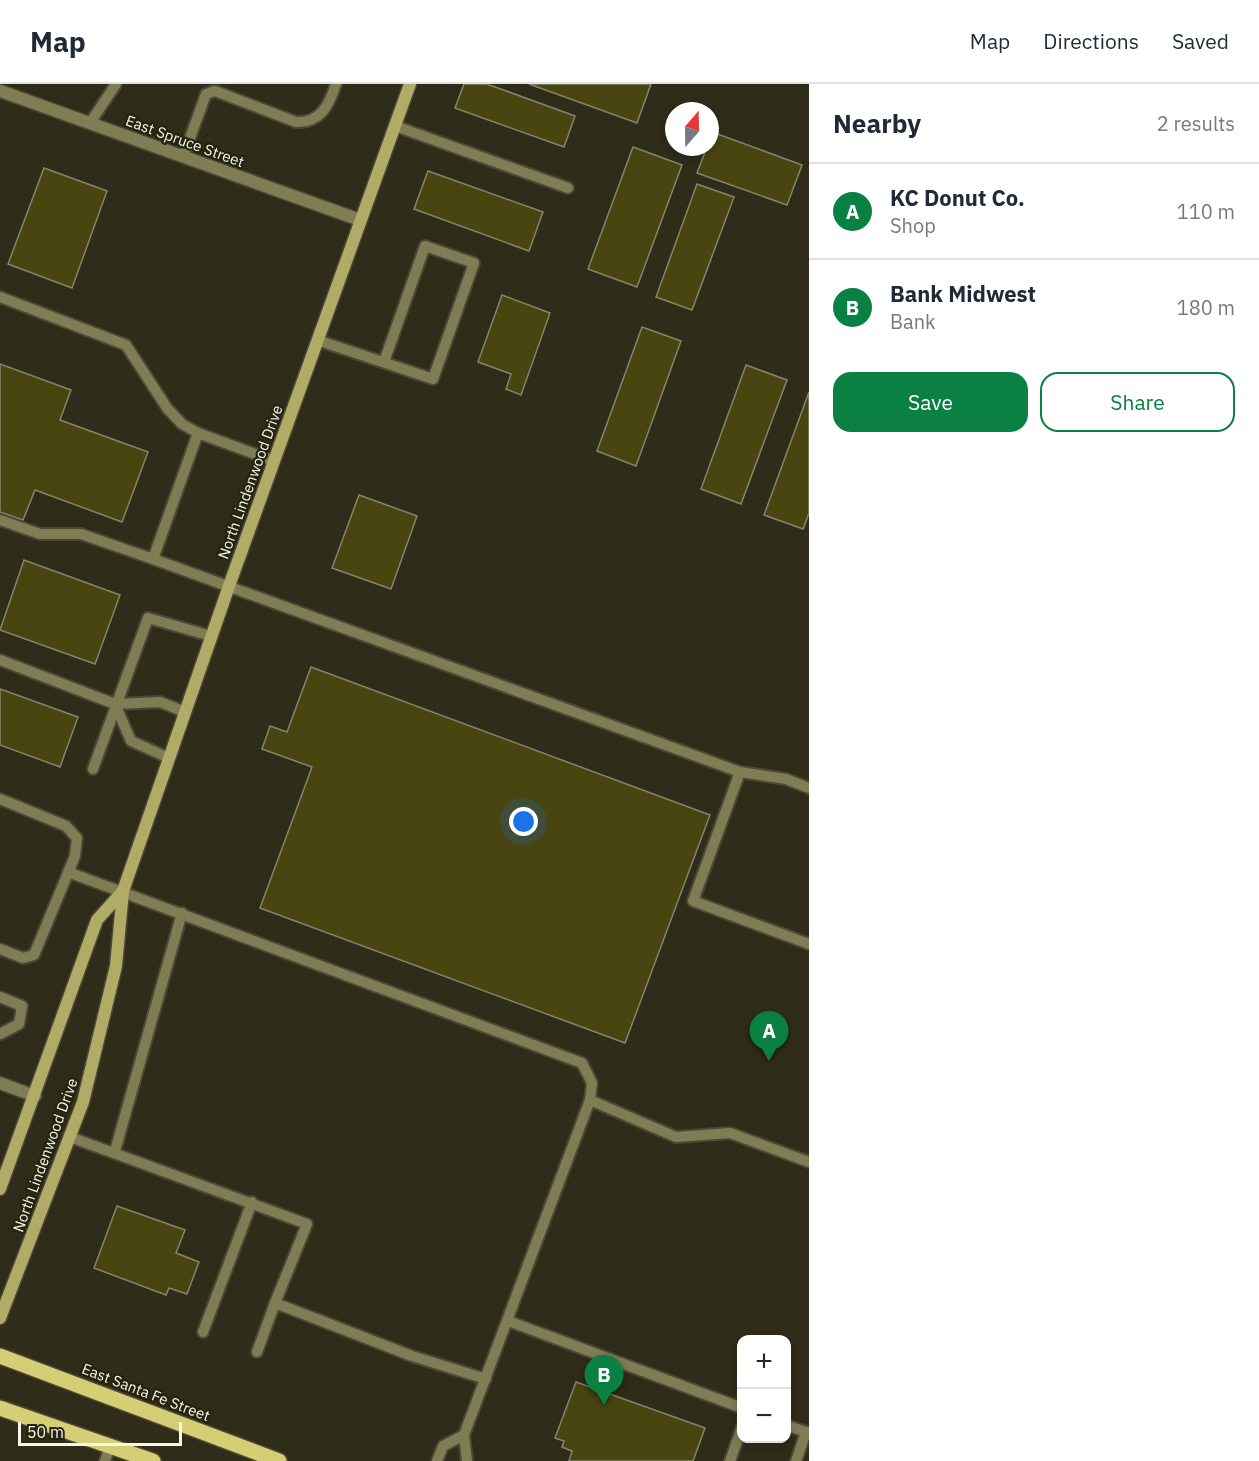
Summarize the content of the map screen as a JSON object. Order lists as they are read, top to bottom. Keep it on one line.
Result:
{"streets":{"main road":["East Santa Fe Street"],"street":["East Spruce Street","North Lindenwood Drive"]},"crossings":[["East Spruce Street","North Lindenwood Drive"]],"scale_bar":"50 m","north":"top","page":{"header":"Map","nav":["Map","Directions","Saved"],"heading":["Nearby","2 results"],"list":[{"mark":"A","name":"KC Donut Co.","note":"Shop","value":"110 m"},{"mark":"B","name":"Bank Midwest","note":"Bank","value":"180 m"}],"buttons":["Save","Share"],"pins":["A","B"],"map_buttons":["+","−"],"scale":"50 m"}}
